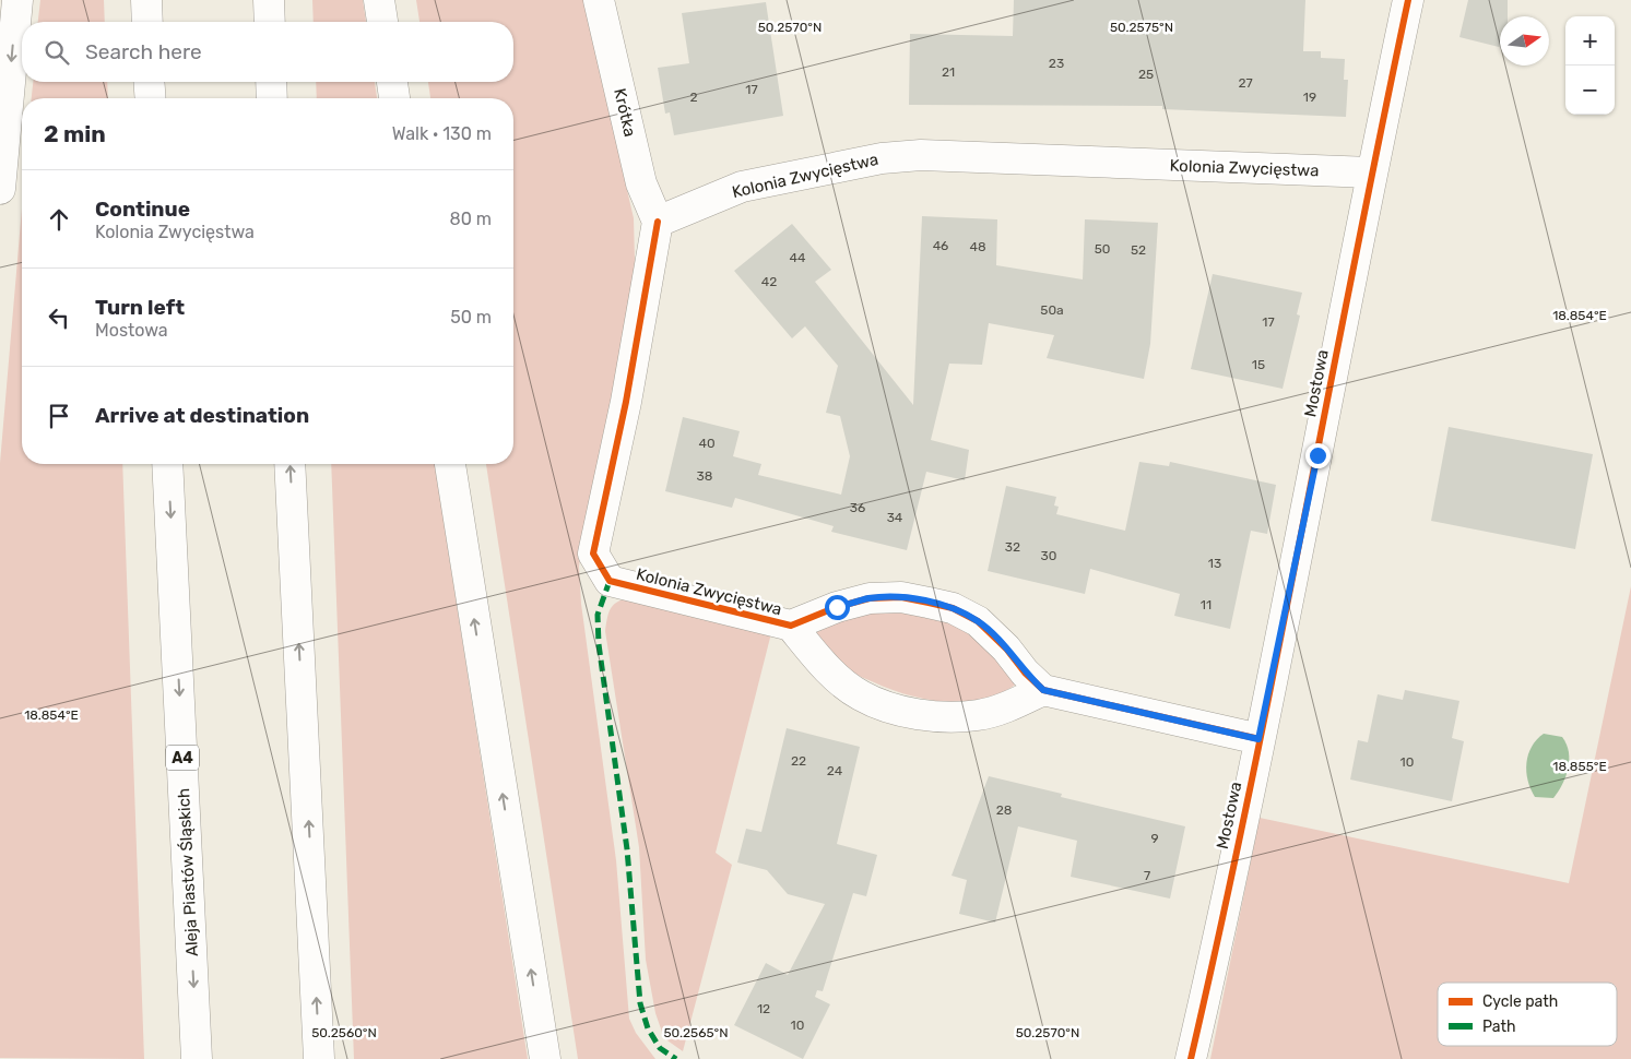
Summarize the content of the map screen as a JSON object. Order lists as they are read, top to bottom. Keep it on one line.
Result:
{"streets":{"main road":["Krótka","Kolonia Zwycięstwa","Mostowa","A4","Aleja Piastów Śląskich"]},"crossings":[["Krótka","Kolonia Zwycięstwa"],["Kolonia Zwycięstwa","Mostowa"]],"house_numbers":["23","21","25","27","17","2","19","46","48","50","52","44","42","50a","17","15","40","38","36","34","32","30","13","11","22","10","24","28","9","7","12","10"],"legend":["Cycle path","Path"],"north":"right","page":{"map_buttons":["+","−"],"search":"Search here","heading":["2 min","Walk · 130 m"],"list":[["Continue","Kolonia Zwycięstwa","80 m"],["Turn left","Mostowa","50 m"],"Arrive at destination"]},"coordinates":["50.2570°N","50.2575°N","18.854°E","18.855°E","50.2560°N","50.2565°N"]}
